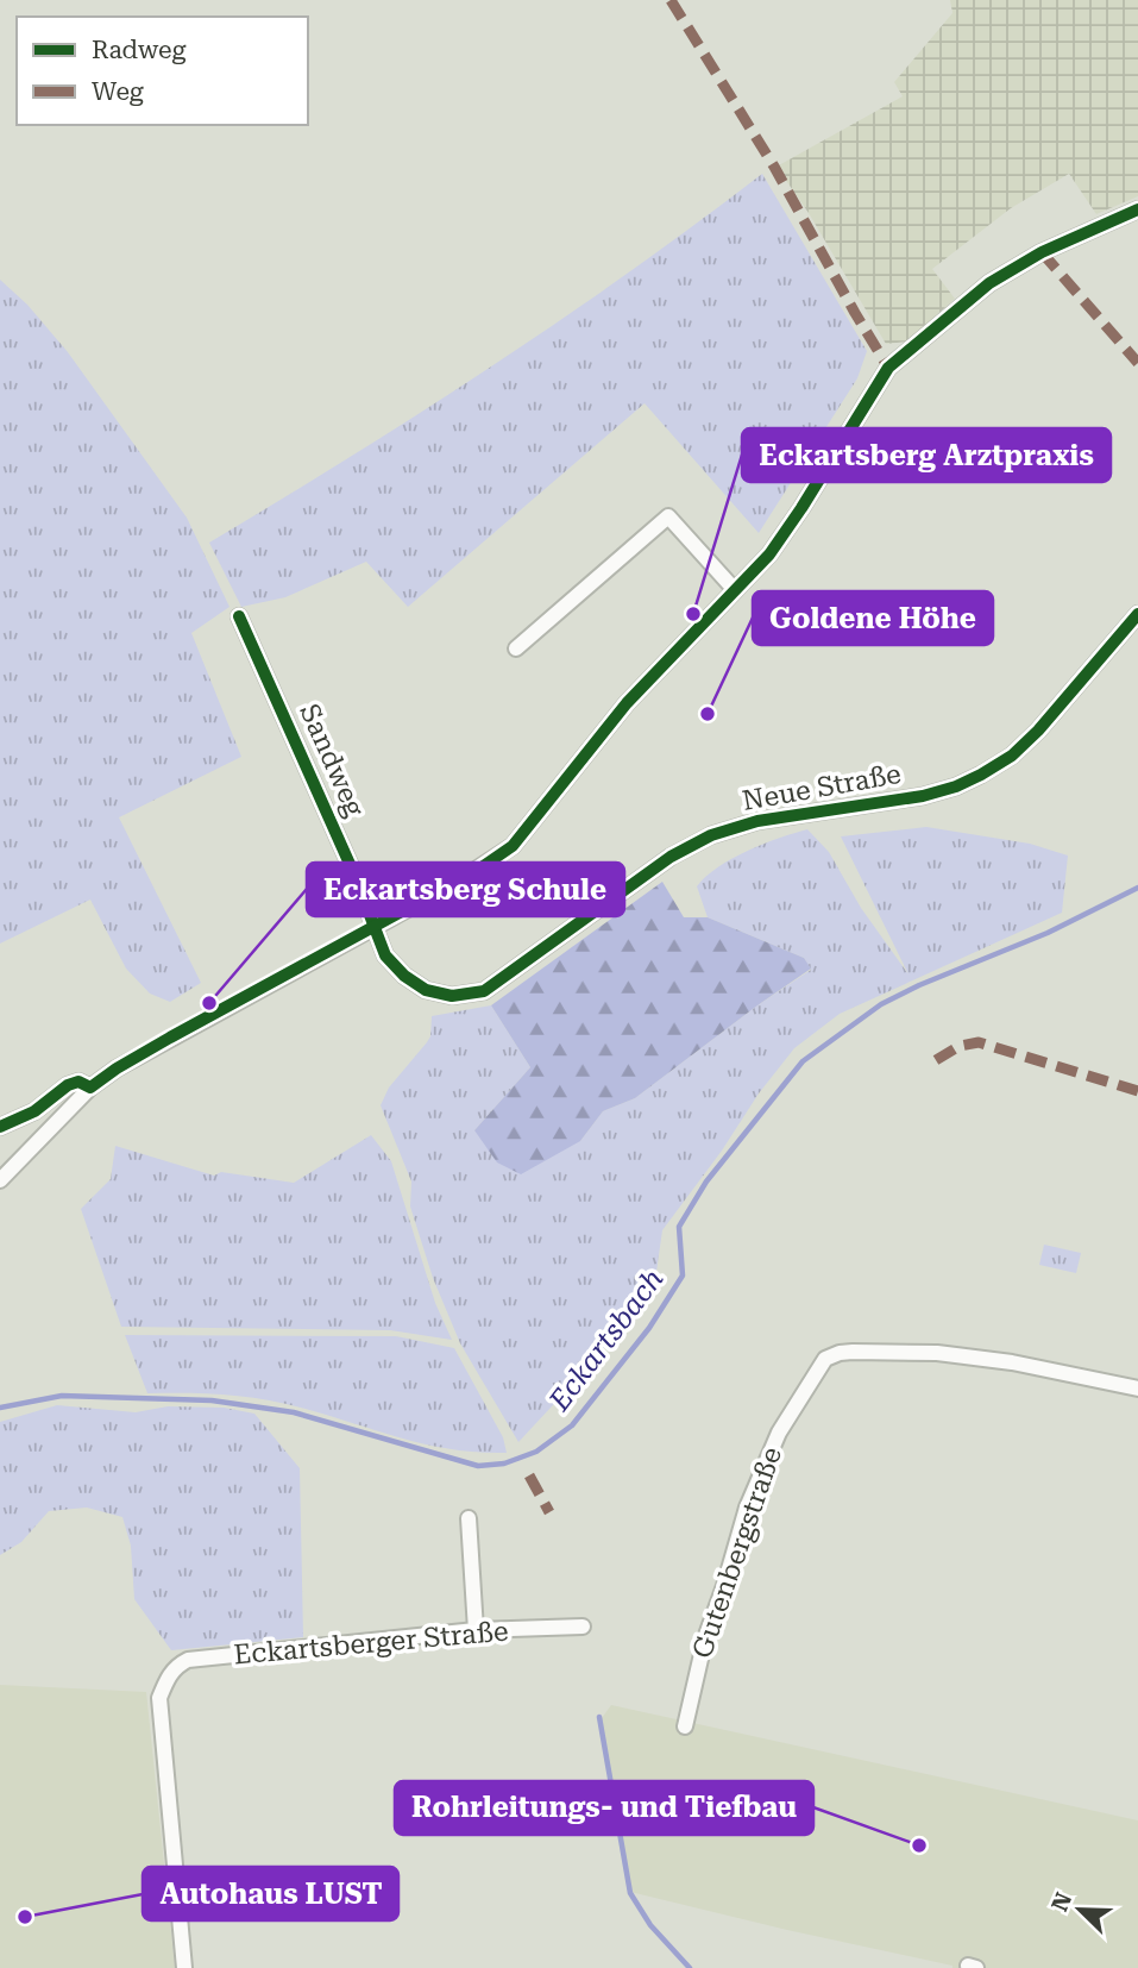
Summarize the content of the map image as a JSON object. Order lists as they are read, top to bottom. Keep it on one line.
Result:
{"streets":{"street":["Sandweg","Neue Straße","Gutenbergstraße","Eckartsberger Straße"]},"crossings":[["Sandweg","Neue Straße"]],"water":["Eckartsbach"],"places":["Eckartsberg Arztpraxis","Goldene Höhe","Eckartsberg Schule","Rohrleitungs- und Tiefbau","Autohaus LUST"],"legend":["Radweg","Weg"],"north":"top left"}
